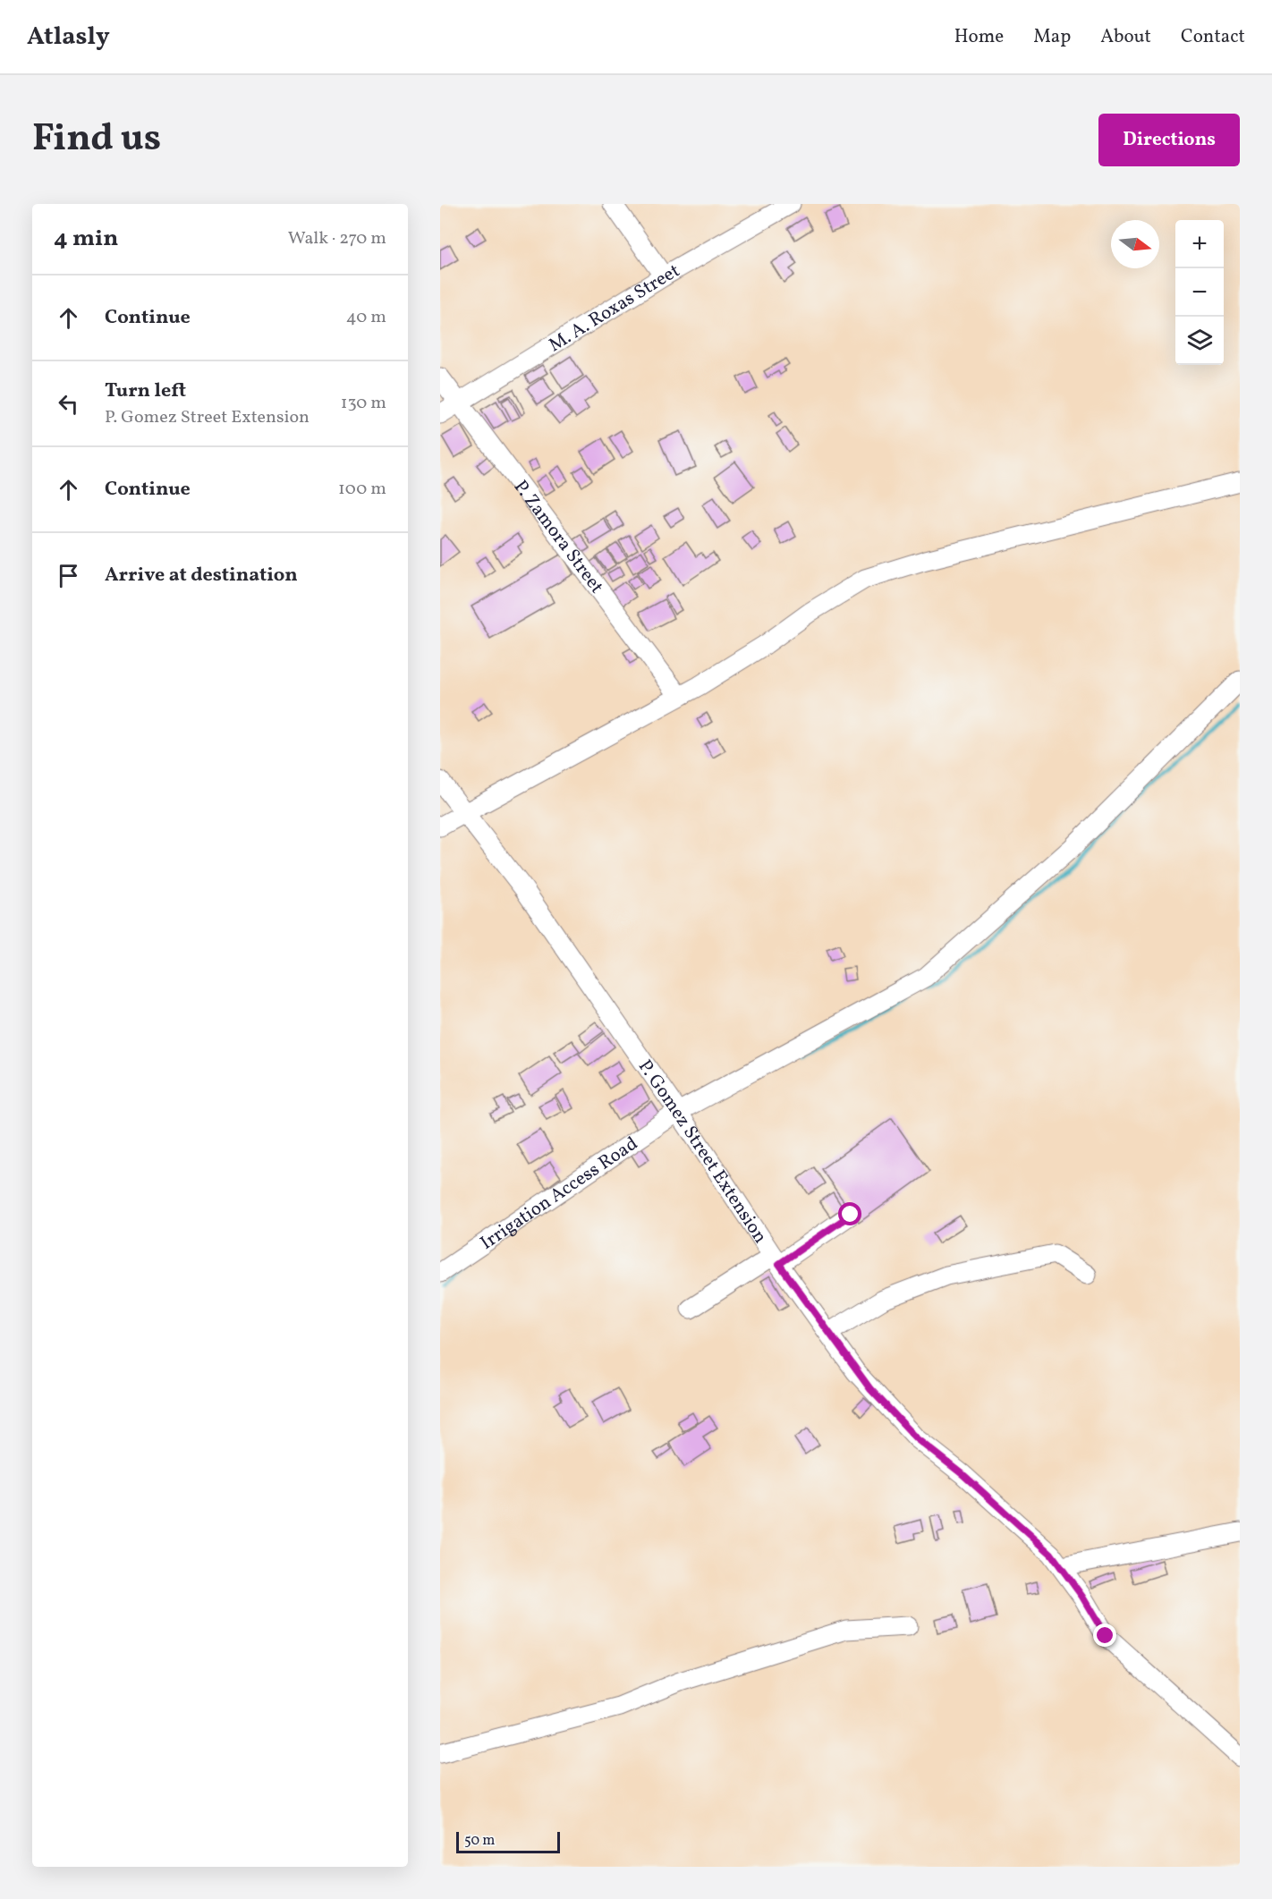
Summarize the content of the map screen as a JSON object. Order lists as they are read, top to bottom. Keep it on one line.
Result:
{"streets":{"street":["M. A. Roxas Street","P. Zamora Street","P. Gomez Street Extension","Irrigation Access Road"]},"crossings":[["M. A. Roxas Street","P. Zamora Street"],["P. Gomez Street Extension","Irrigation Access Road"]],"scale_bar":"50 m","north":"right","page":{"header":"Atlasly","nav":["Home","Map","About","Contact"],"title":"Find us","buttons":"Directions","heading":["4 min","Walk · 270 m"],"map_buttons":["+","−"],"list":[["Continue","40 m"],["Turn left","P. Gomez Street Extension","130 m"],["Continue","100 m"],"Arrive at destination"],"scale":"50 m"}}
